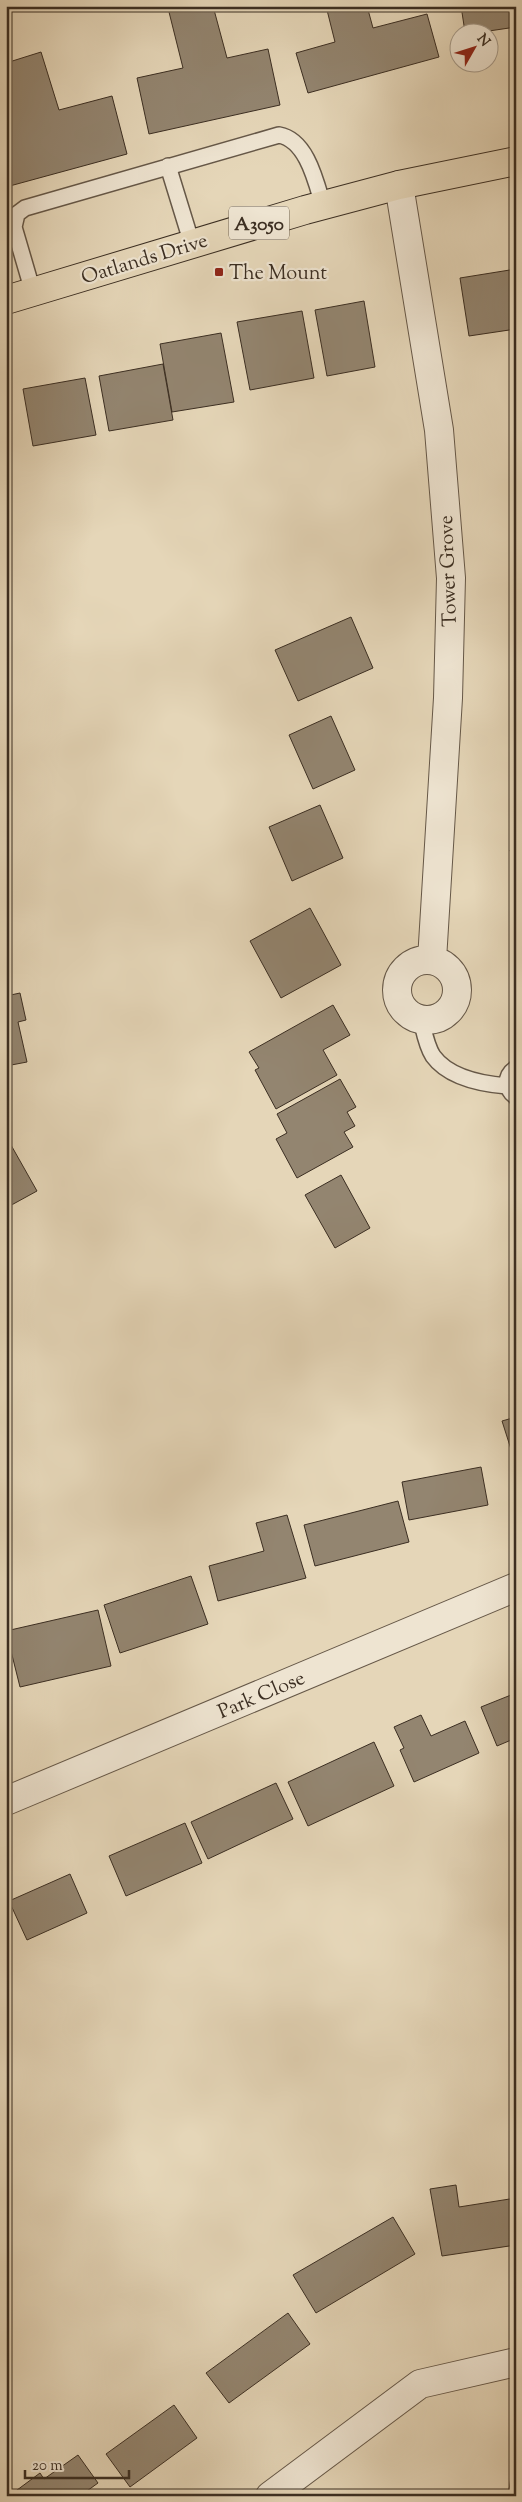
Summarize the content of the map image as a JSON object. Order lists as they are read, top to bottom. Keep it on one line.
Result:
{"streets":{"main road":["A3050","Oatlands Drive"],"street":["Tower Grove","Park Close"]},"crossings":[["Oatlands Drive","Tower Grove"]],"places":{"transit":["The Mount"]},"scale_bar":"20 m","north":"top right"}
